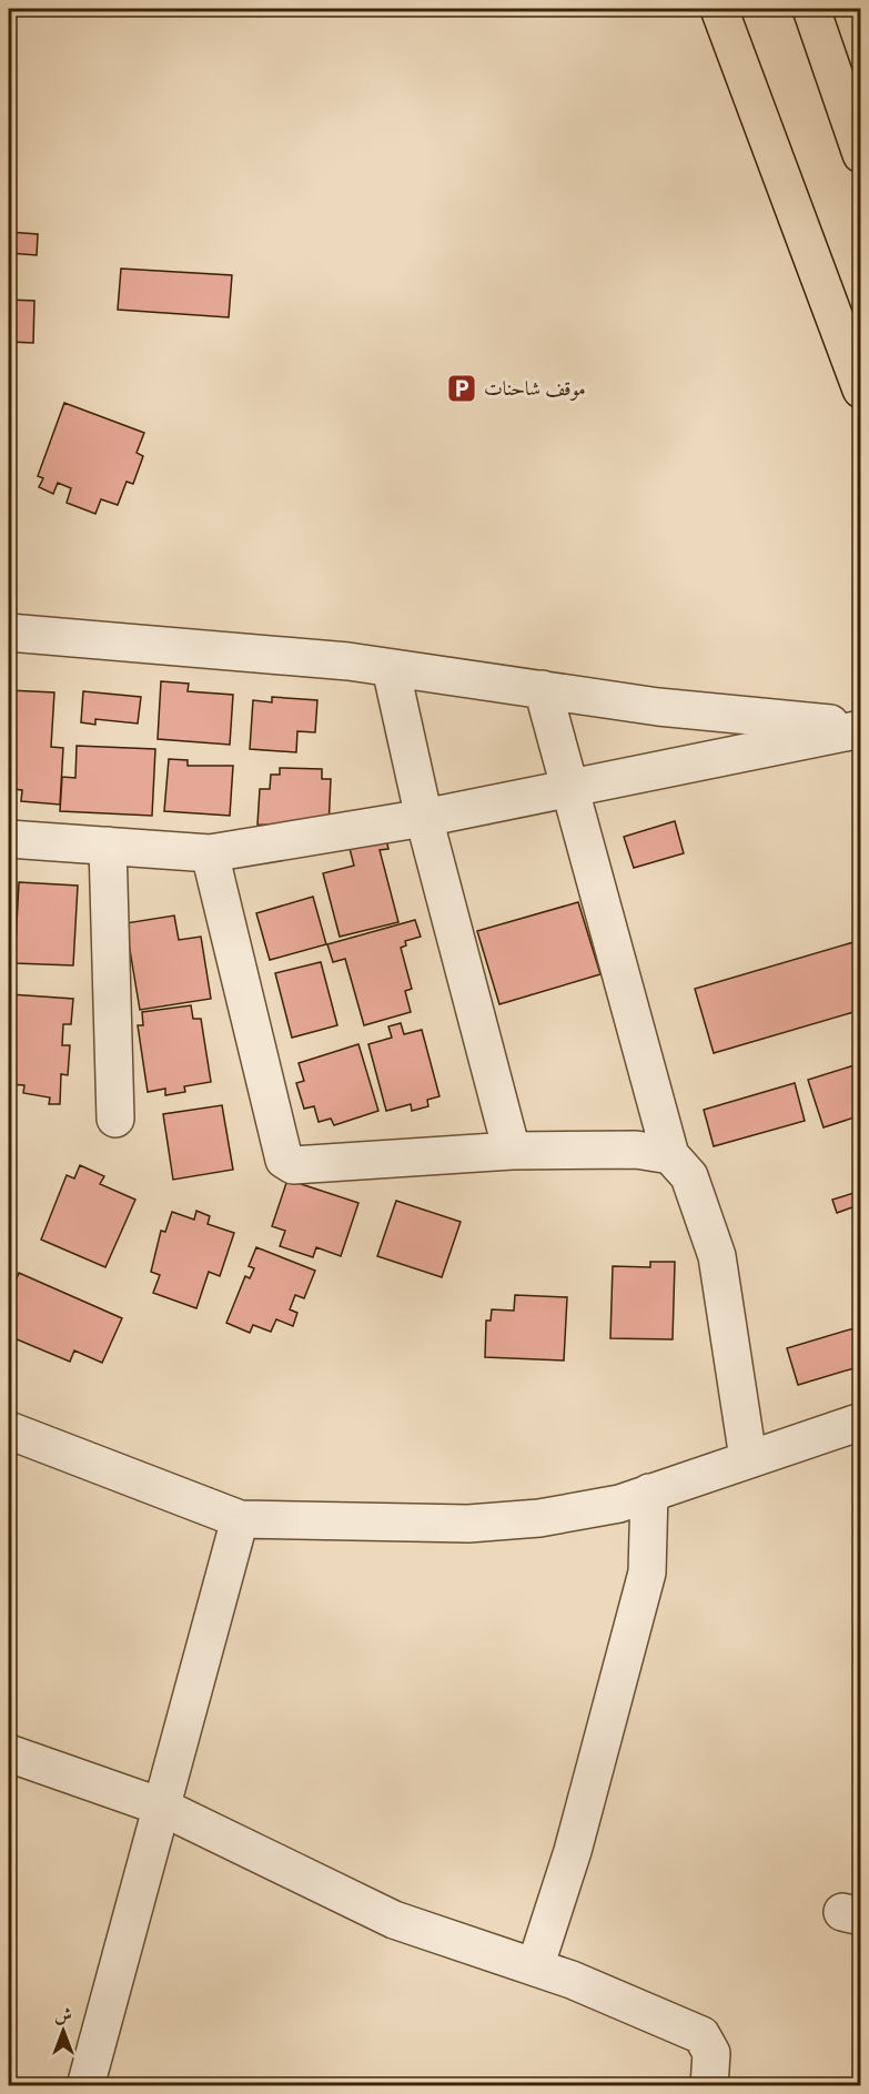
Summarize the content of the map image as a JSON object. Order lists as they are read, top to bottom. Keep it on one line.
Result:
{"places":{"parking":["موقف شاحنات"]},"north":"top"}
